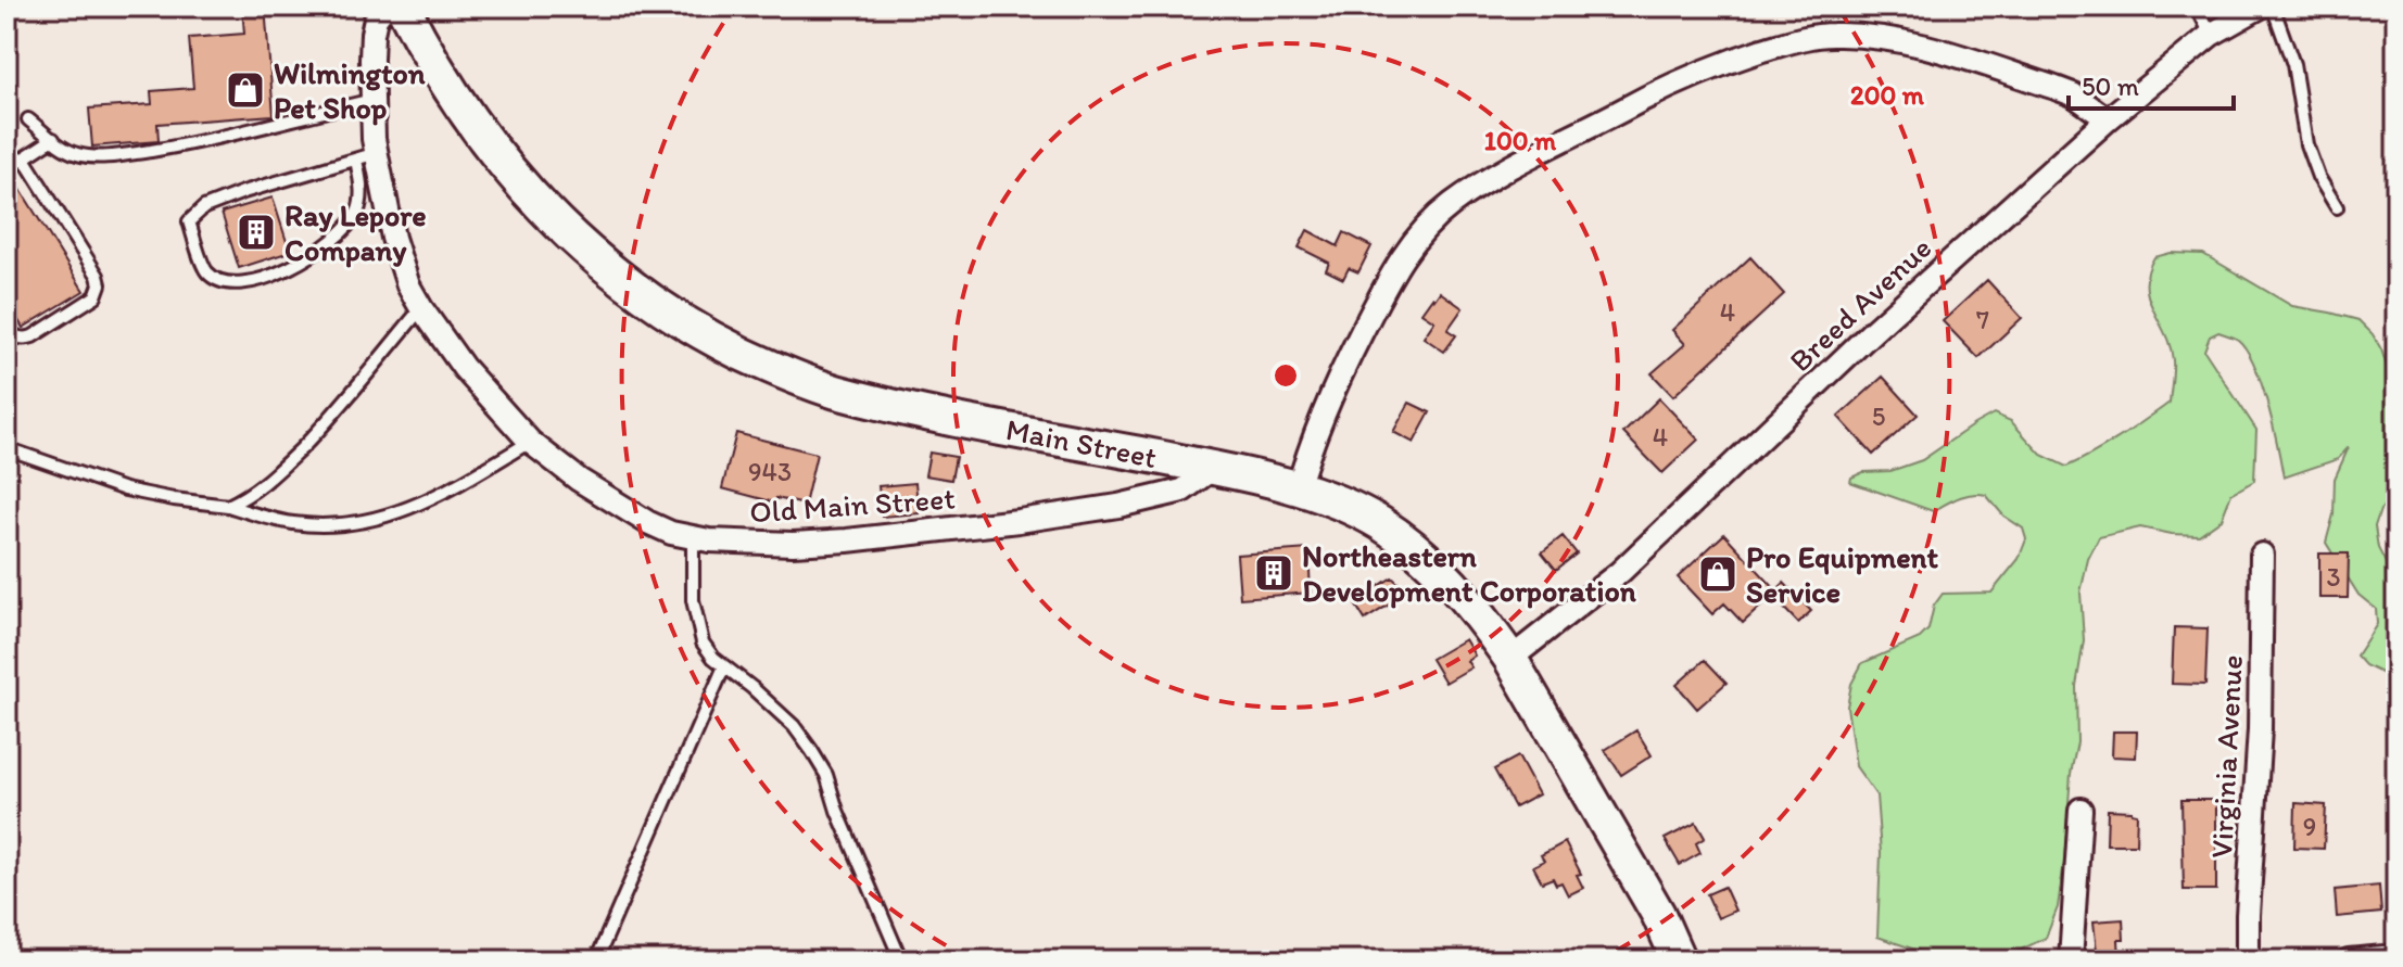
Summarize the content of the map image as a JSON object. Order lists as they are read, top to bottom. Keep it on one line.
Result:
{"streets":{"main road":["Main Street"],"street":["Breed Avenue","Old Main Street","Virginia Avenue"]},"crossings":[["Breed Avenue","Main Street"],["Main Street","Old Main Street"]],"places":{"shop":["Wilmington Pet Shop","Pro Equipment Service"],"building":["Ray Lepore Company","Northeastern Development Corporation"]},"house_numbers":["4","7","5","4","943","3","9"],"scale_bar":"50 m","rings":["200 m","100 m"]}
